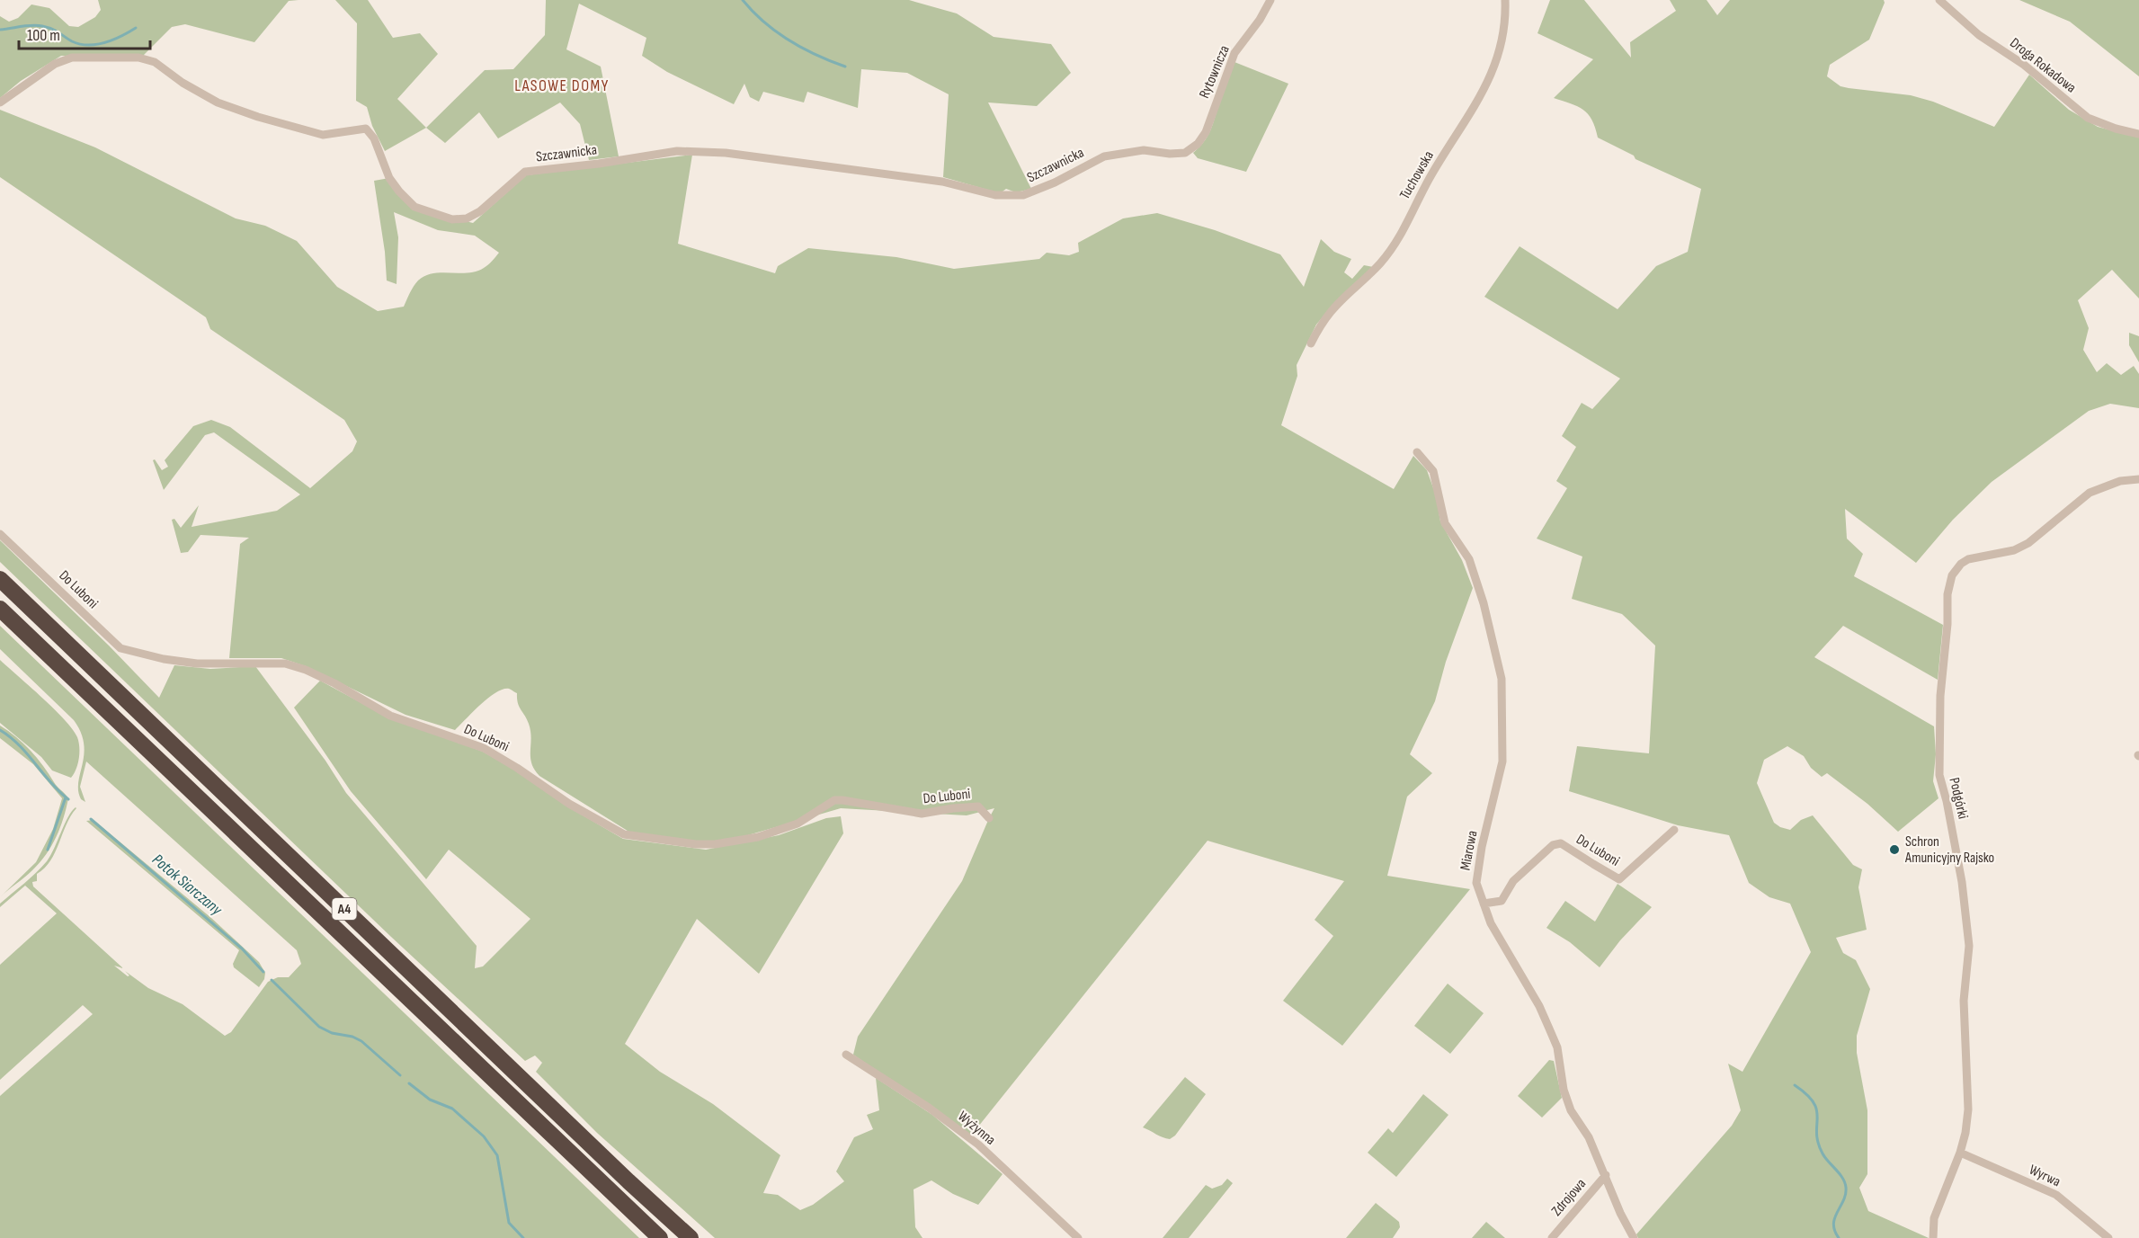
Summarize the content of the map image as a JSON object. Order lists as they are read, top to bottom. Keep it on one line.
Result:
{"streets":{"highway":["A4"],"street":["Droga Rokadowa","Rytownicza","Szczawnicka","Tuchowska","Do Luboni","Podgórki","Miarowa","Wyżynna","Wyrwa","Zdrojowa"]},"crossings":[["Rytownicza","Szczawnicka"],["Do Luboni","Miarowa"],["Podgórki","Wyrwa"],["Miarowa","Zdrojowa"]],"districts":["LASOWE DOMY"],"water":["Potok Siarczany"],"places":["Schron Amunicyjny Rajsko"],"scale_bar":"100 m"}
